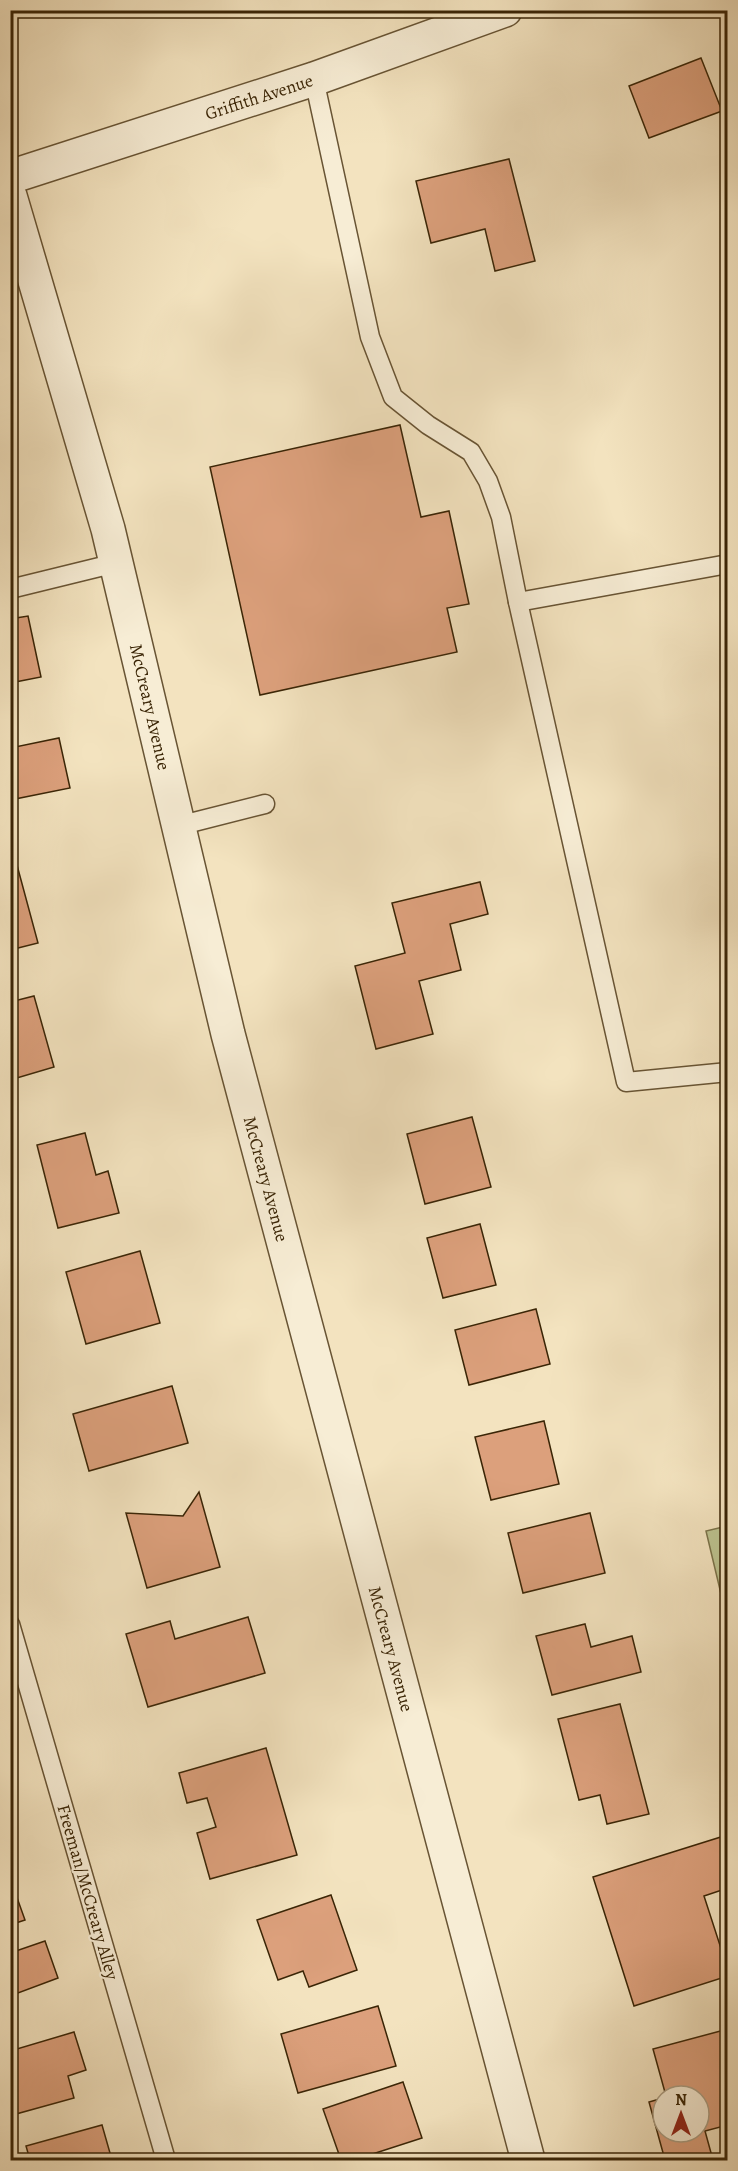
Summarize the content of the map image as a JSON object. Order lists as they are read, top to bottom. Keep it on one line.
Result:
{"streets":{"street":["Griffith Avenue","McCreary Avenue"],"lane":["Freeman/McCreary Alley"]},"north":"top"}
